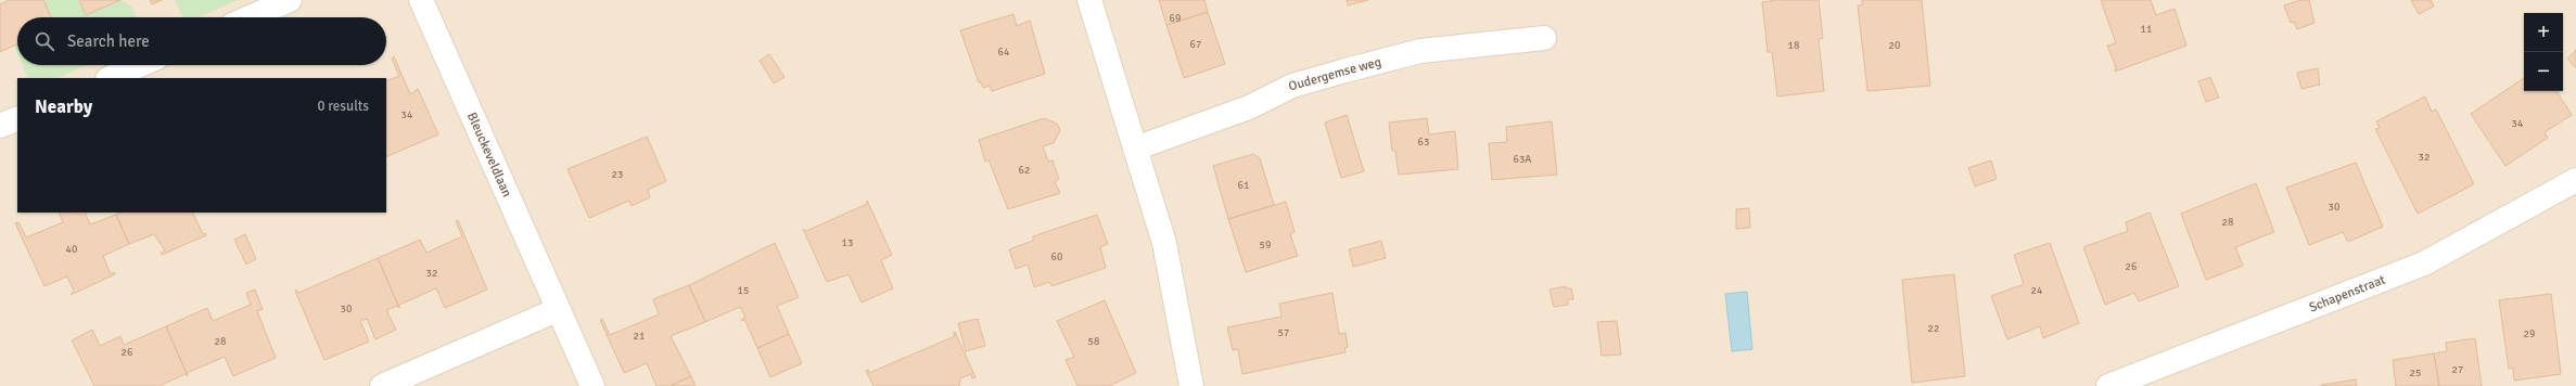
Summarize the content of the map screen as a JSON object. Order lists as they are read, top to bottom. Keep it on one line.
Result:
{"streets":{"street":["Oudergemse weg","Bleuckeveldlaan","Schapenstraat"]},"house_numbers":["69","11","67","18","20","64","34","34","63","32","63A","62","23","61","30","28","13","59","40","60","26","32","15","24","30","22","57","29","21","28","58","26","27","25"],"page":{"map_buttons":["+","−"],"search":"Search here","heading":["Nearby","0 results"]}}
